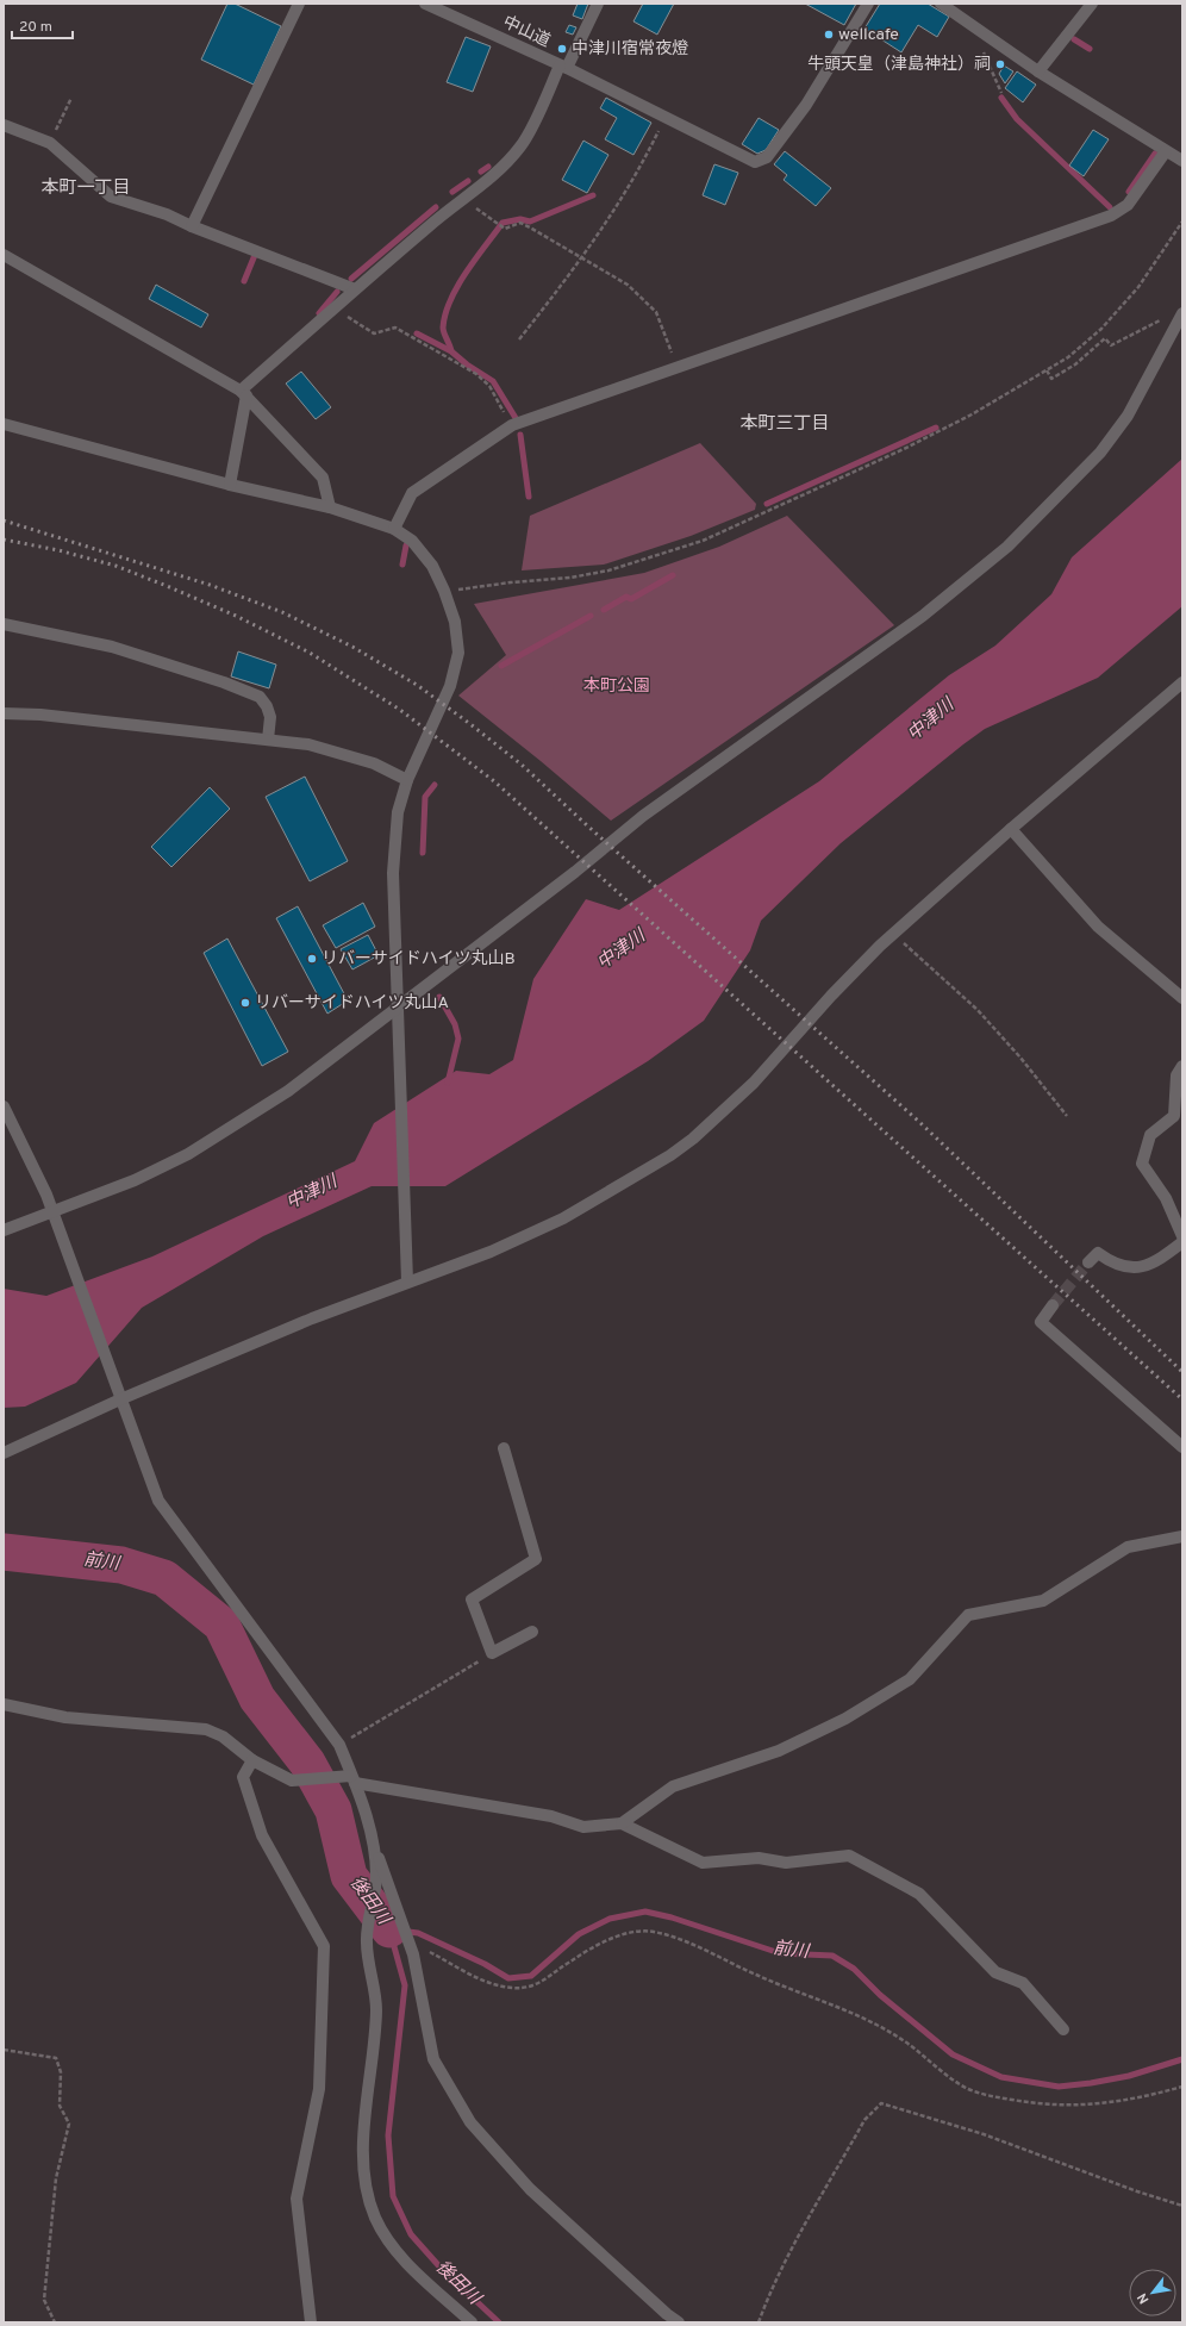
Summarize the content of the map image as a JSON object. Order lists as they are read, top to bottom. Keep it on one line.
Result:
{"streets":{"street":["中山道"]},"districts":["本町一丁目","本町三丁目"],"water":["中津川","前川","後田川"],"parks":["本町公園"],"places":["wellcafe","中津川宿常夜燈","牛頭天皇（津島神社）祠","リバーサイドハイツ丸山B","リバーサイドハイツ丸山A"],"scale_bar":"20 m","north":"bottom left"}
